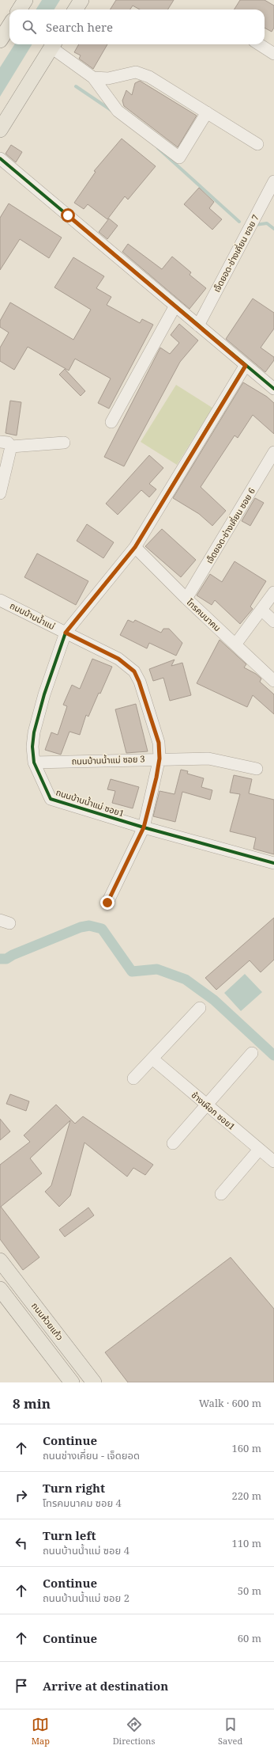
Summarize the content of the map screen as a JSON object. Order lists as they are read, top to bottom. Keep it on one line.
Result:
{"streets":{"main road":["ถนนห้วยแก้ว"],"street":["เจ็ดยอด-ช่างเคี่ยน ซอย 7","เจ็ดยอด-ช่างเคี่ยน ซอย 6","โทรคมนาคม","ถนนบ้านน้ำแม่","ถนนบ้านน้ำแม่ ซอย 3","ถนนบ้านน้ำแม่ ซอย1","ช้างเผือก ซอย1"]},"crossings":[["เจ็ดยอด-ช่างเคี่ยน ซอย 6","โทรคมนาคม"],["ถนนบ้านน้ำแม่","ถนนบ้านน้ำแม่ ซอย 3"],["ถนนบ้านน้ำแม่","ถนนบ้านน้ำแม่ ซอย1"],["ถนนบ้านน้ำแม่ ซอย 3","ถนนบ้านน้ำแม่ ซอย1"]],"page":{"search":"Search here","heading":["8 min","Walk · 600 m"],"list":[["Continue","ถนนช่างเคี่ยน - เจ็ดยอด","160 m"],["Turn right","โทรคมนาคม ซอย 4","220 m"],["Turn left","ถนนบ้านน้ำแม่ ซอย 4","110 m"],["Continue","ถนนบ้านน้ำแม่ ซอย 2","50 m"],["Continue","60 m"],"Arrive at destination"],"nav":["Map","Directions","Saved"]}}
